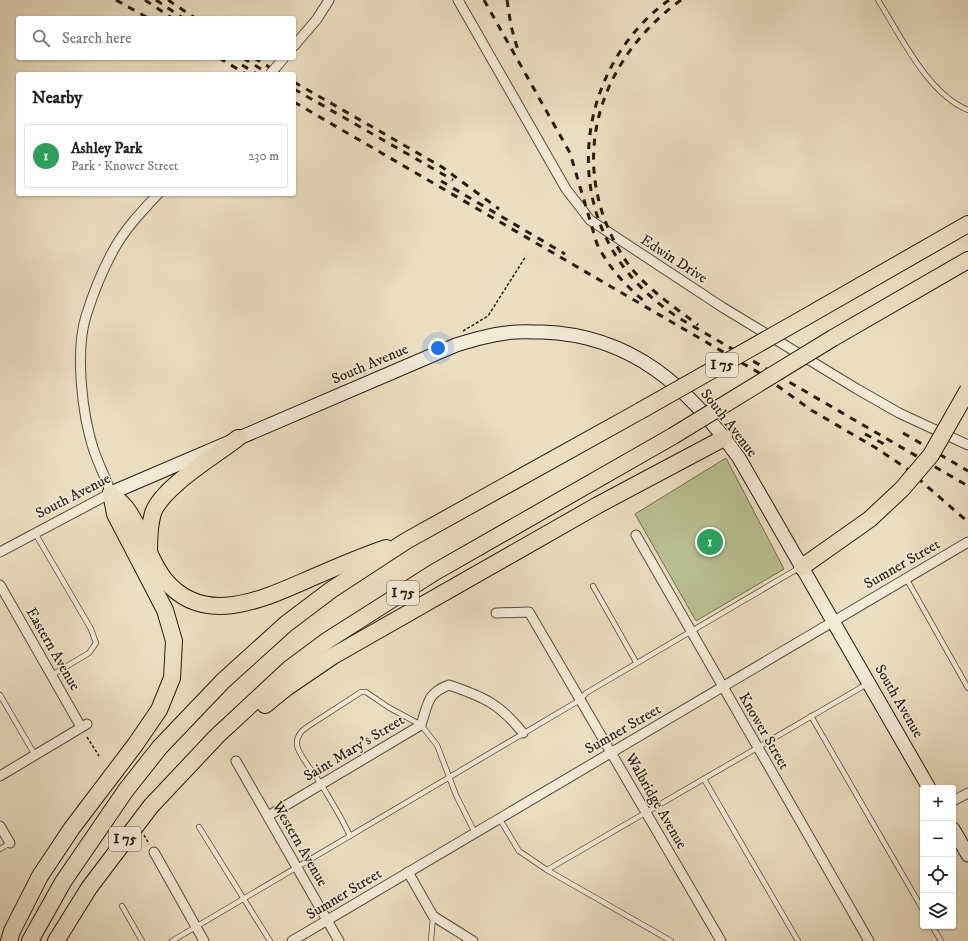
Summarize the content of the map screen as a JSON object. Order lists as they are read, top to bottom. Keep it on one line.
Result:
{"streets":{"highway":["I 75"],"street":["Edwin Drive","South Avenue","Sumner Street","Eastern Avenue","Knower Street","Saint Mary's Street","Walbridge Avenue","Western Avenue"]},"crossings":[["South Avenue","Sumner Street"],["Sumner Street","Knower Street"],["Sumner Street","Walbridge Avenue"],["Sumner Street","Western Avenue"],["Saint Mary's Street","Western Avenue"]],"page":{"search":"Search here","heading":"Nearby","list":[{"mark":"1","name":"Ashley Park","note":"Park · Knower Street","value":"230 m"}],"pins":"1","map_buttons":["+","−"]}}
